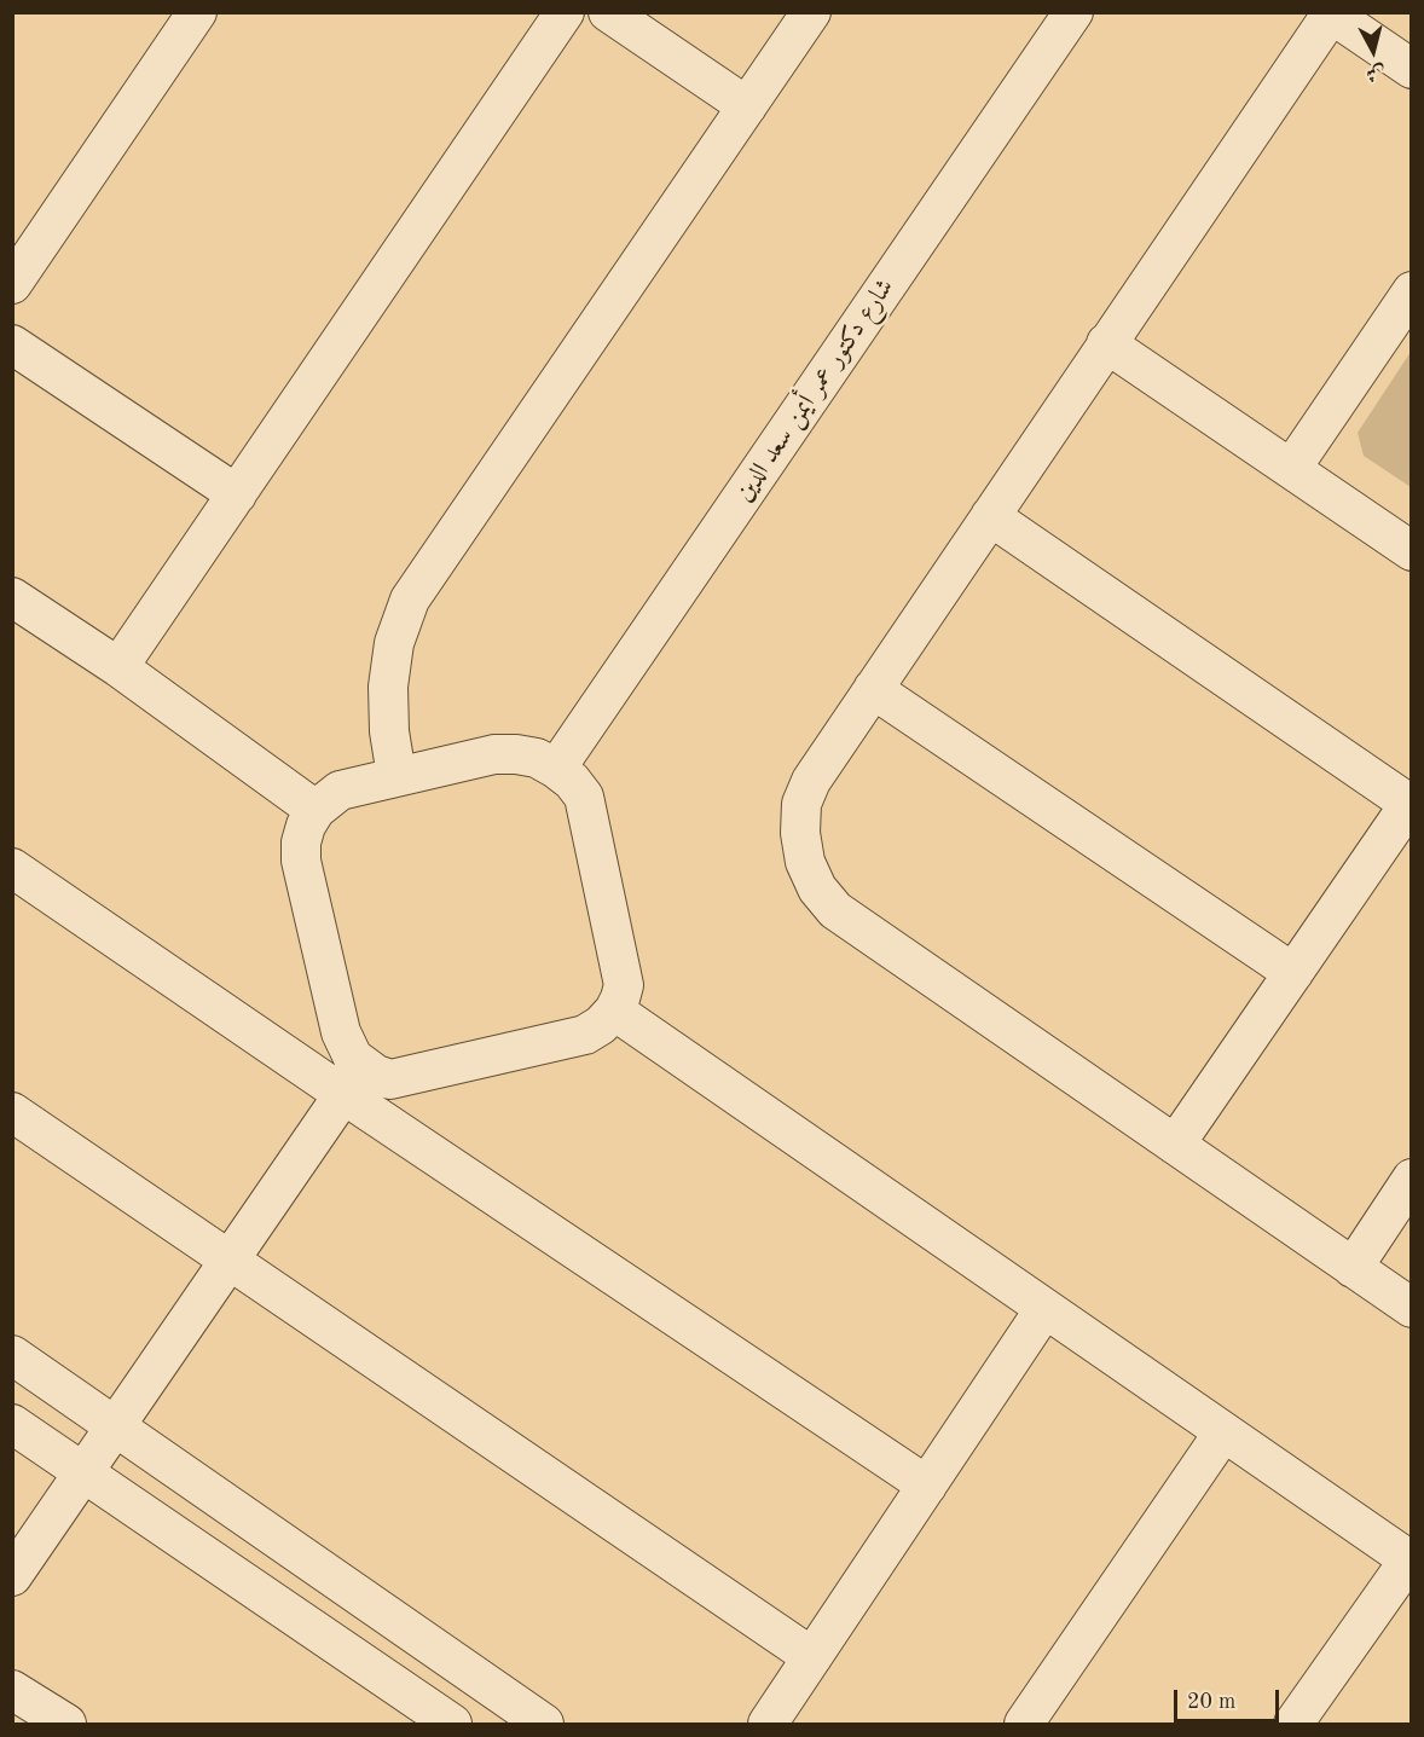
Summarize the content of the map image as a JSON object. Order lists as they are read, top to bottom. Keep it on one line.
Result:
{"streets":{"street":["شارع دكتور عمر أيمن سعد الدين"]},"scale_bar":"20 m","north":"bottom"}
